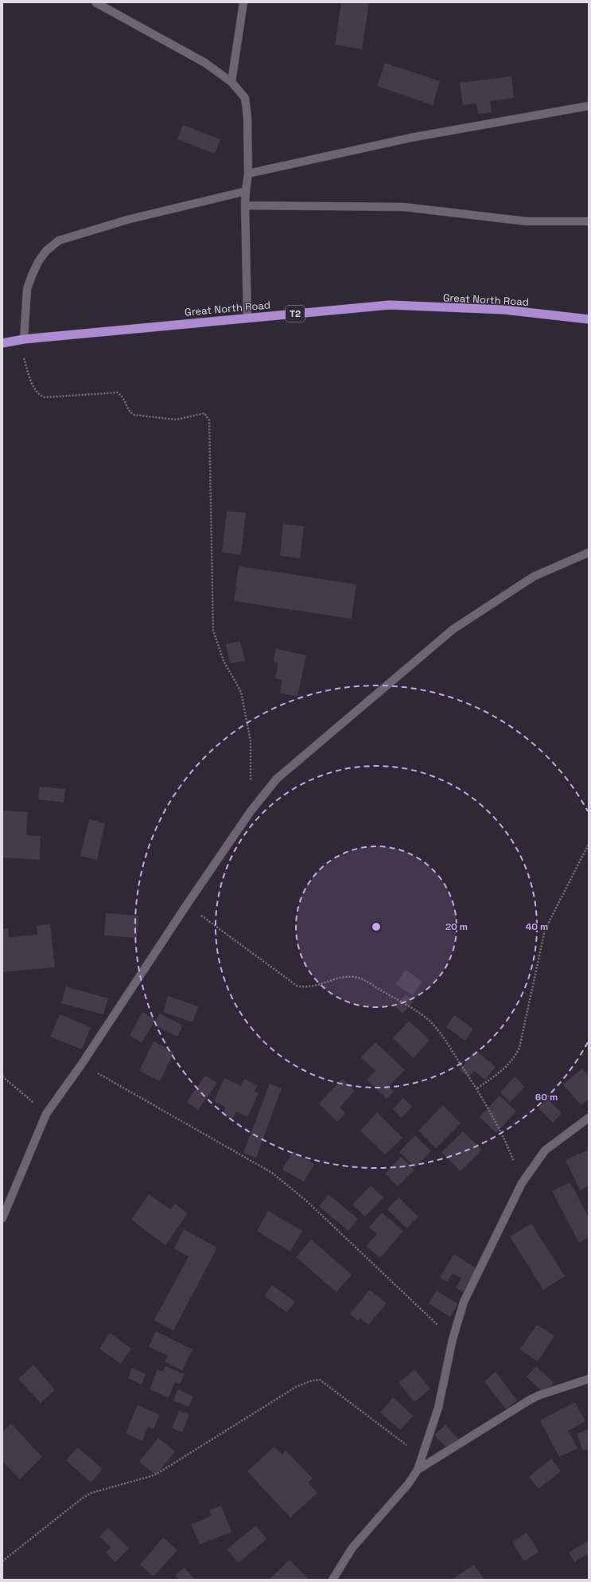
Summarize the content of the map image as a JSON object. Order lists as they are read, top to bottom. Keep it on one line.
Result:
{"streets":{"highway":["Great North Road","T2"]},"rings":["20 m","40 m","60 m"]}
